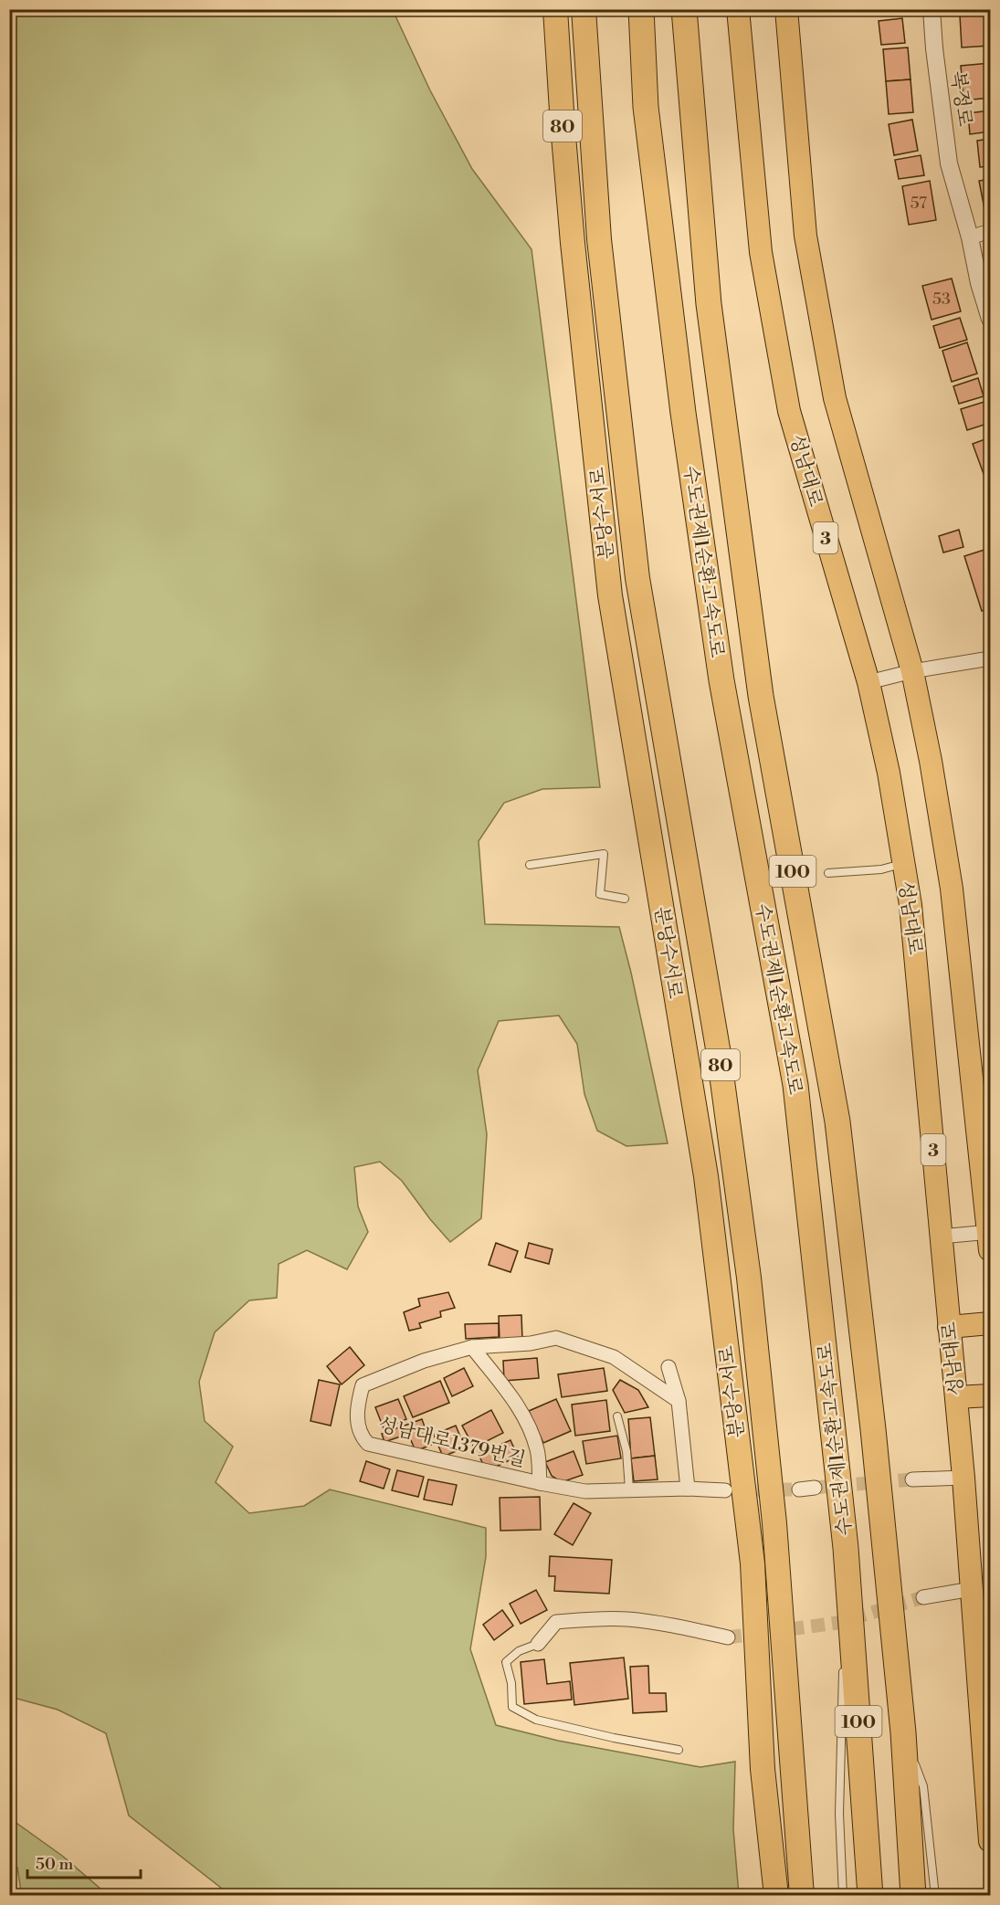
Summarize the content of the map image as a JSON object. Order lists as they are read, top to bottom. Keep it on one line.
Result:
{"streets":{"highway":["80","분당수서로","수도권제1순환고속도로","100"],"main road":["성남대로","3"],"street":["복정로","성남대로1379번길"]},"house_numbers":["57","53"],"scale_bar":"50 m"}
